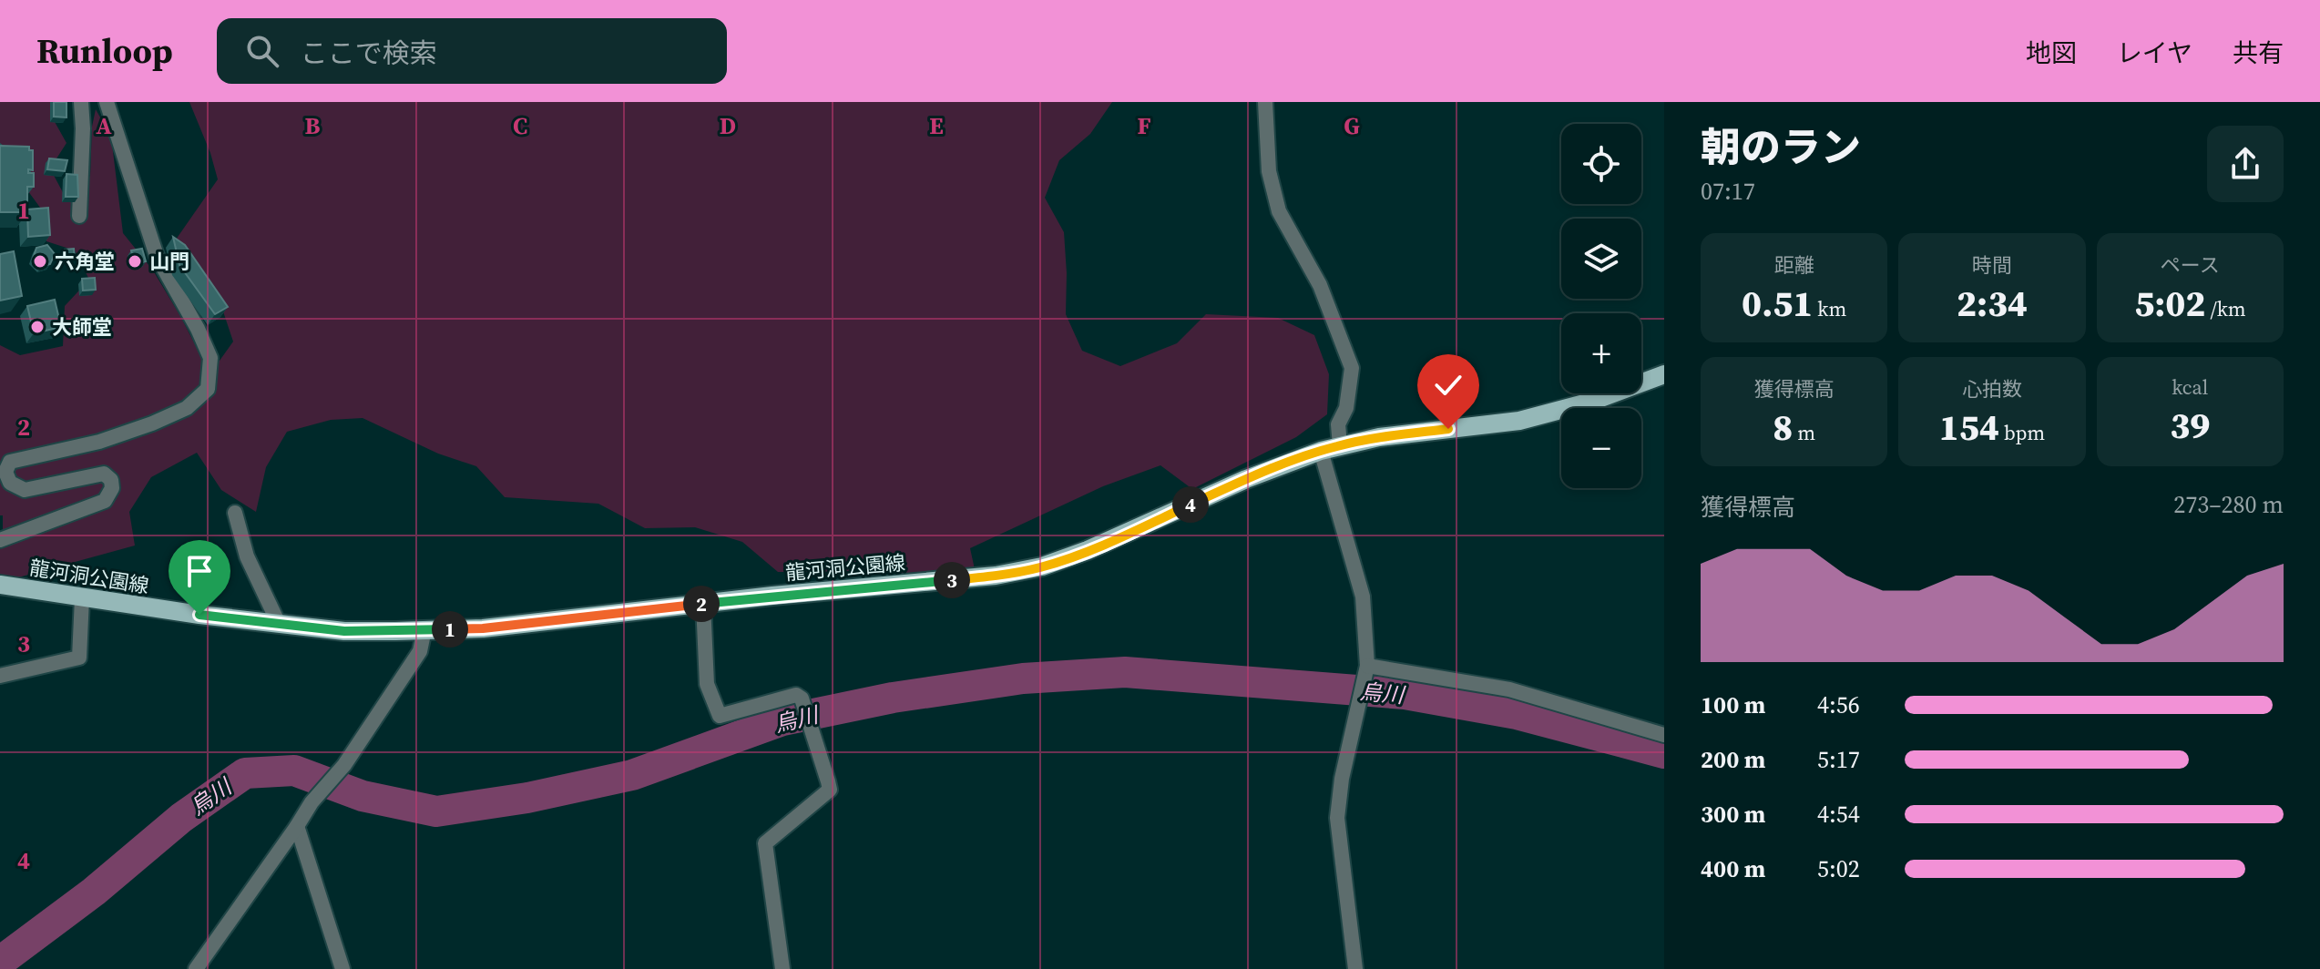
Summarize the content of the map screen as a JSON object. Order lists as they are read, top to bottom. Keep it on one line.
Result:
{"streets":{"main road":["龍河洞公園線"]},"water":["烏川"],"places":["六角堂","山門","大師堂"],"page":{"header":"Runloop","search":"ここで検索","nav":["地図","レイヤ","共有"],"heading":["朝のラン","07:17"],"map_buttons":["+","−"],"stats":[["距離","0.51 km"],["時間","2:34"],["ペース","5:02 /km"],["獲得標高","8 m"],["心拍数","154 bpm"],["kcal","39"]],"chart":["獲得標高","273–280 m"],"pins":["4","3","2","1"],"list":[{"name":"100 m","note":"4:56"},{"name":"200 m","note":"5:17"},{"name":"300 m","note":"4:54"},{"name":"400 m","note":"5:02"}]},"grid":{"columns":["A","B","C","D","E","F","G"],"rows":["1","2","3","4"]}}
